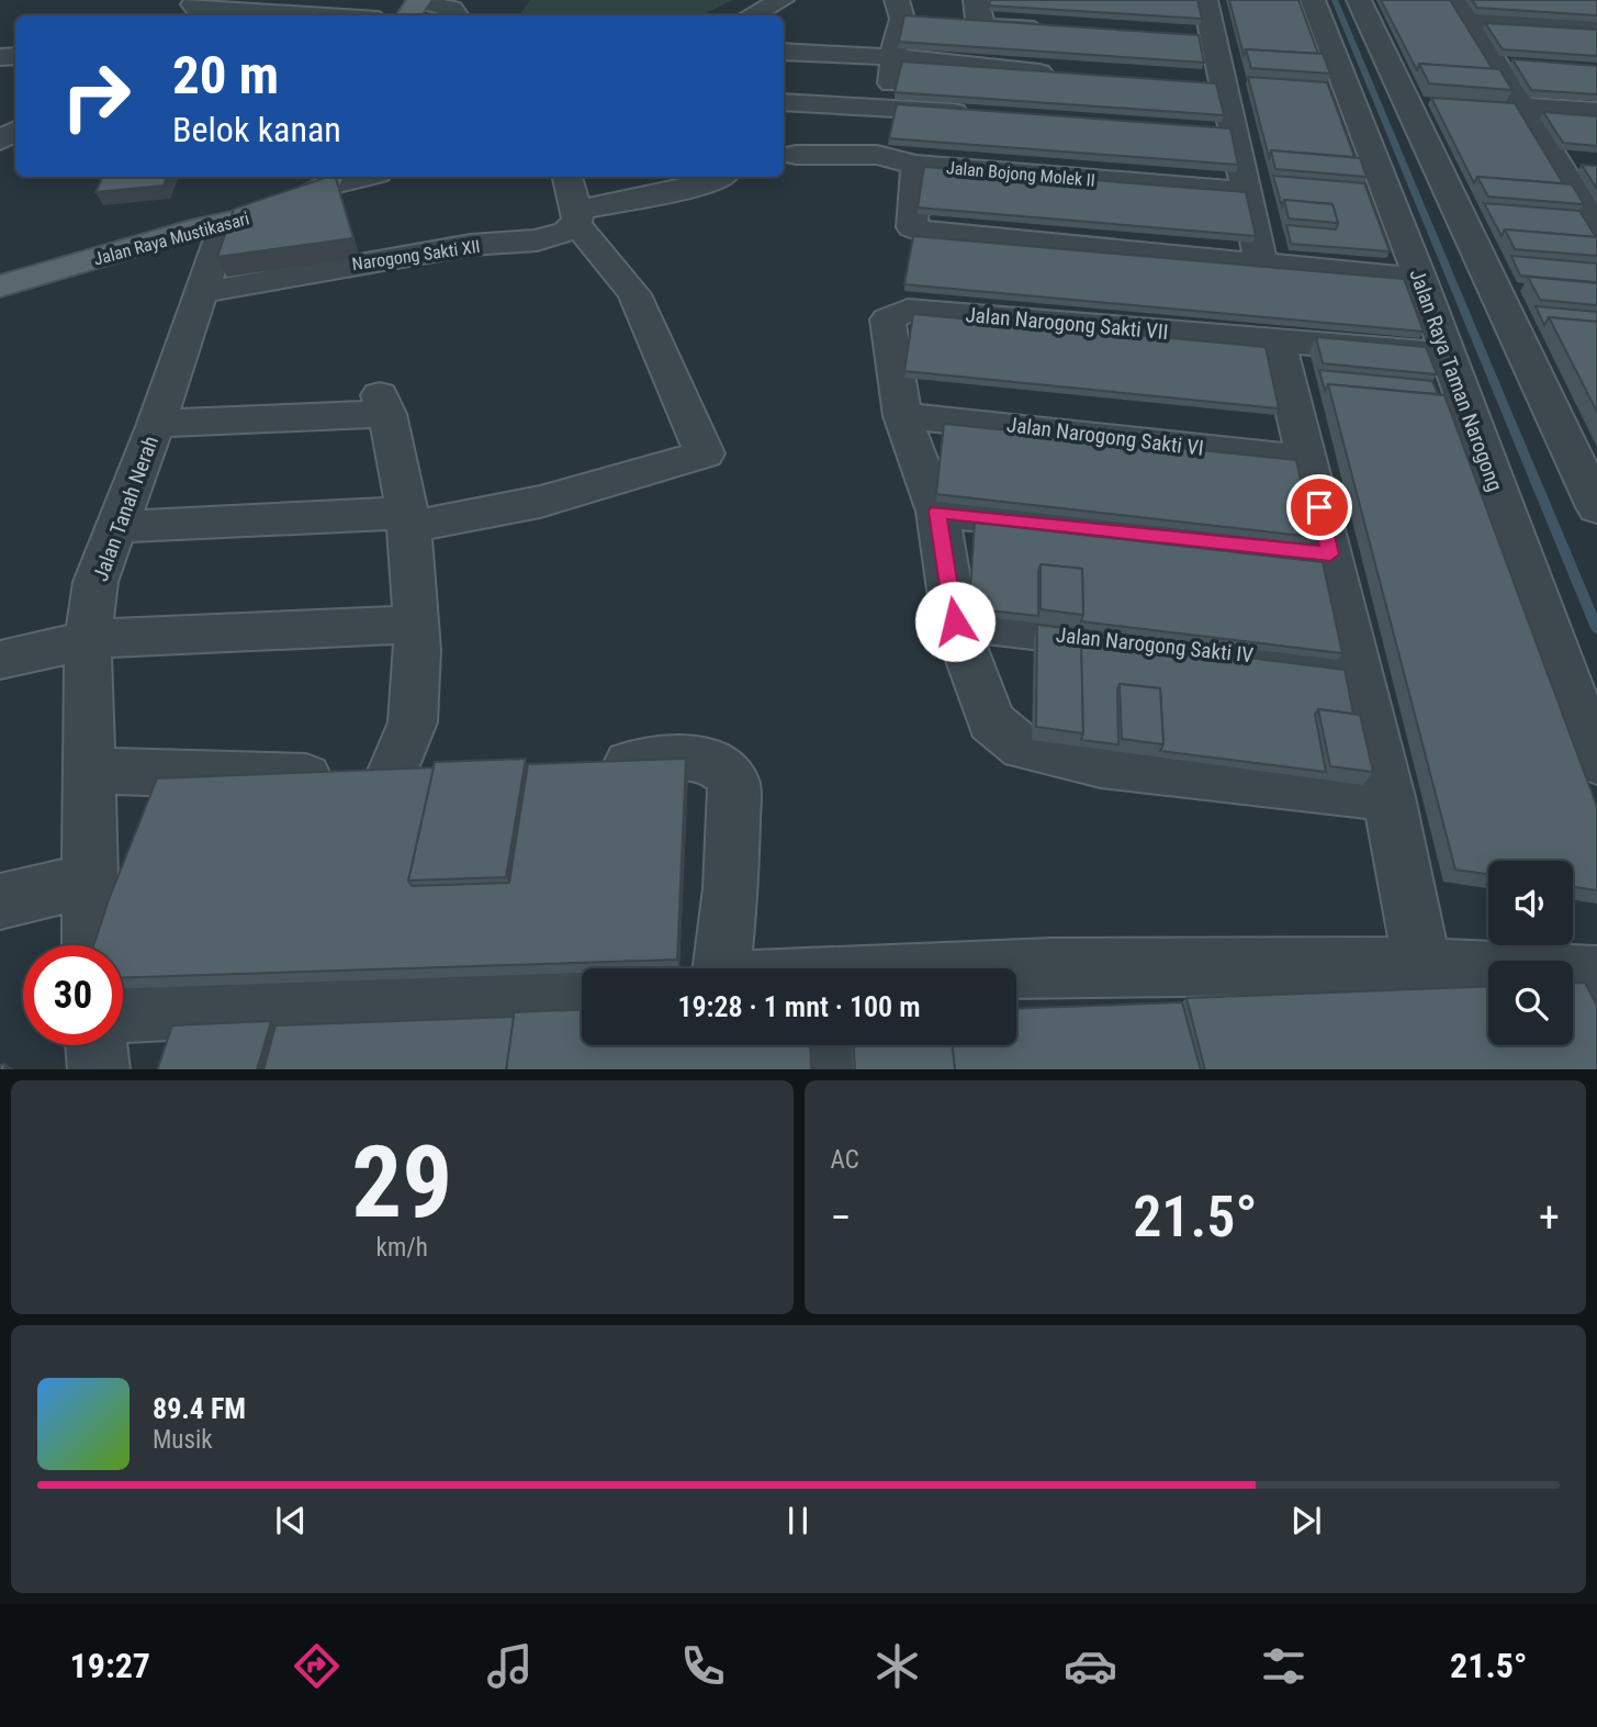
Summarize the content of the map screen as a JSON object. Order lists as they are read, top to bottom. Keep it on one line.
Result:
{"streets":{"main road":["Jalan Raya Mustikasari"],"street":["Jalan Bojong Molek II","Narogong Sakti XII","Jalan Narogong Sakti VII","Jalan Raya Taman Narogong","Jalan Narogong Sakti VI","Jalan Tanah Nerah","Jalan Narogong Sakti IV"]},"crossings":[["Jalan Raya Mustikasari","Jalan Tanah Nerah"],["Narogong Sakti XII","Jalan Tanah Nerah"],["Jalan Narogong Sakti VII","Jalan Raya Taman Narogong"],["Jalan Narogong Sakti VII","Jalan Narogong Sakti VI"],["Jalan Narogong Sakti VII","Jalan Narogong Sakti IV"]],"page":{"turn":["20 m","Belok kanan"],"limit":"30","trip":"19:28 · 1 mnt · 100 m","tile":[["29","km/h"],"AC"],"heat":["−","21.5°","+"],"song":["89.4 FM","Musik"],"tabs":["19:27","21.5°"]}}
